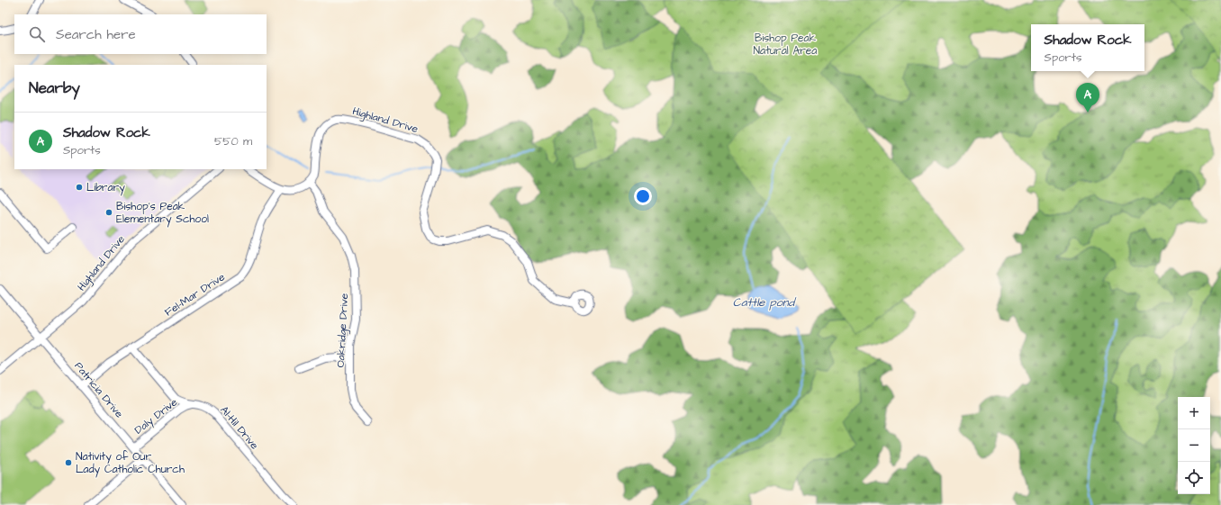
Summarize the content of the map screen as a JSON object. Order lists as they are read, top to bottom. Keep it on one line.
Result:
{"streets":{"street":["Highland Drive","Fel-Mar Drive","Oakridge Drive","Patricia Drive","Daly Drive","Al-Hil Drive"]},"crossings":[["Highland Drive","Oakridge Drive"],["Highland Drive","Patricia Drive"],["Fel-Mar Drive","Patricia Drive"],["Fel-Mar Drive","Al-Hil Drive"],["Patricia Drive","Daly Drive"],["Daly Drive","Al-Hil Drive"]],"water":["Cattle pond"],"parks":["Bishop Peak Natural Area"],"places":["Library","Bishop's Peak Elementary School","Nativity of Our Lady Catholic Church"],"page":{"search":"Search here","popup":["Shadow Rock","Sports"],"heading":"Nearby","pins":"A","list":[{"mark":"A","name":"Shadow Rock","note":"Sports","value":"550 m"}],"map_buttons":["+","−"]}}
